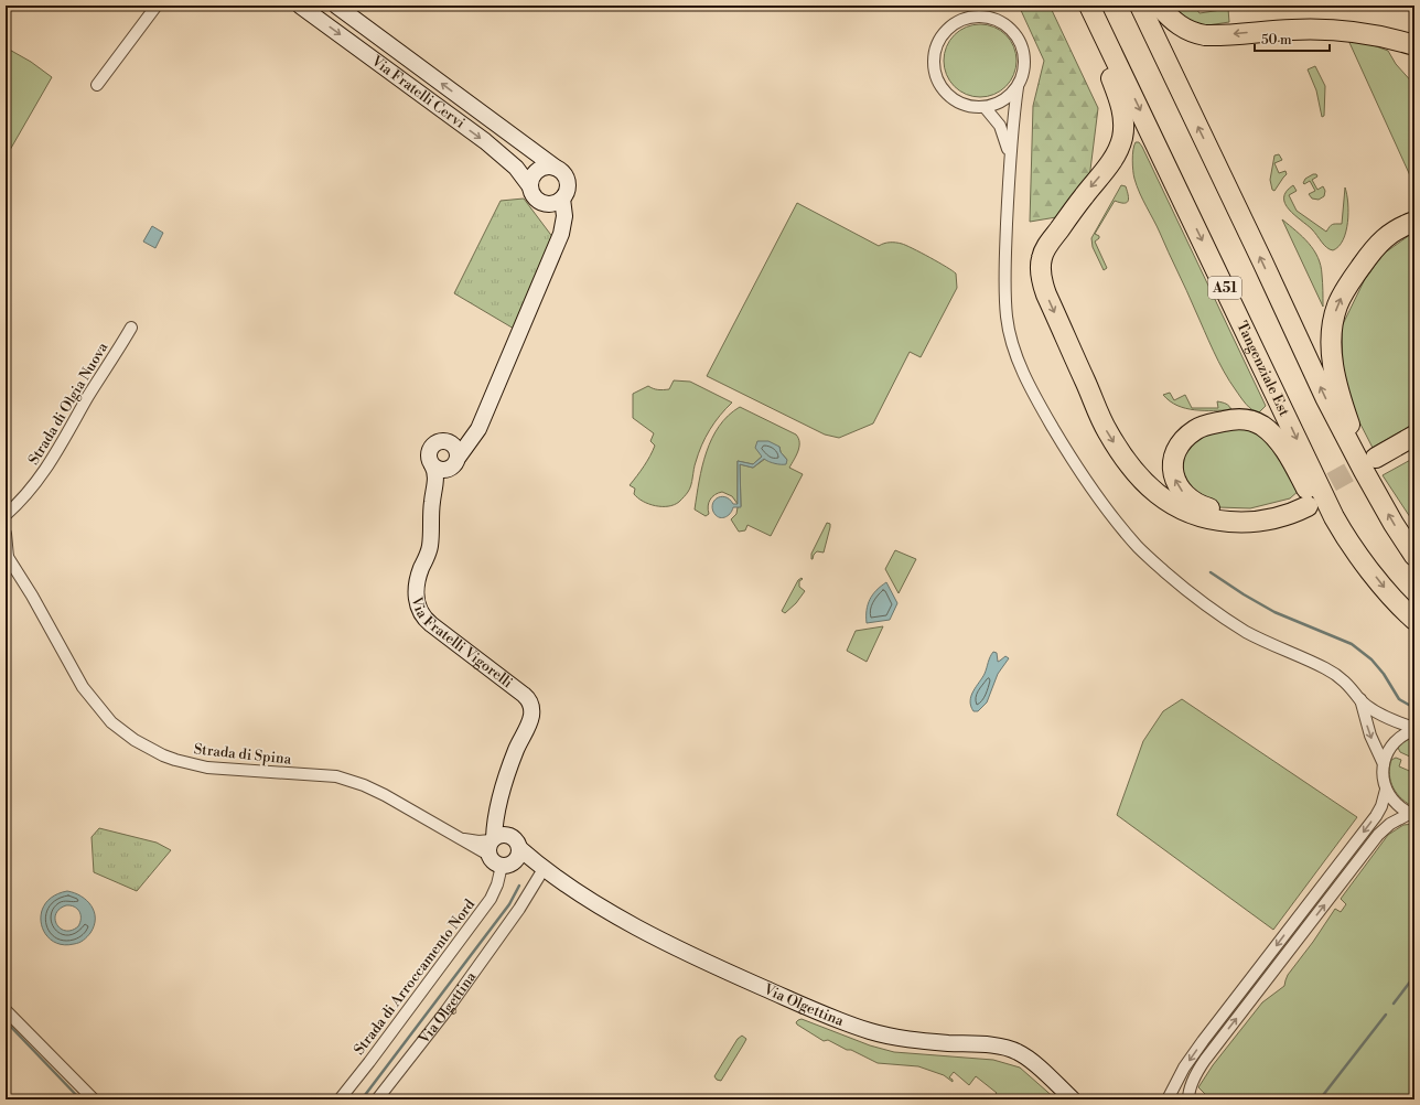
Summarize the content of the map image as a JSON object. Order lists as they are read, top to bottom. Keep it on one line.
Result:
{"streets":{"highway":["A51","Tangenziale Est"],"street":["Via Fratelli Cervi","Strada di Olgia Nuova","Via Fratelli Vigorelli","Strada di Spina","Strada di Arroccamento Nord","Via Olgettina"]},"crossings":[["Via Fratelli Vigorelli","Strada di Spina"],["Via Fratelli Vigorelli","Strada di Arroccamento Nord"],["Via Fratelli Vigorelli","Via Olgettina"],["Strada di Spina","Strada di Arroccamento Nord"],["Strada di Spina","Via Olgettina"],["Strada di Arroccamento Nord","Via Olgettina"]],"scale_bar":"50 m"}
